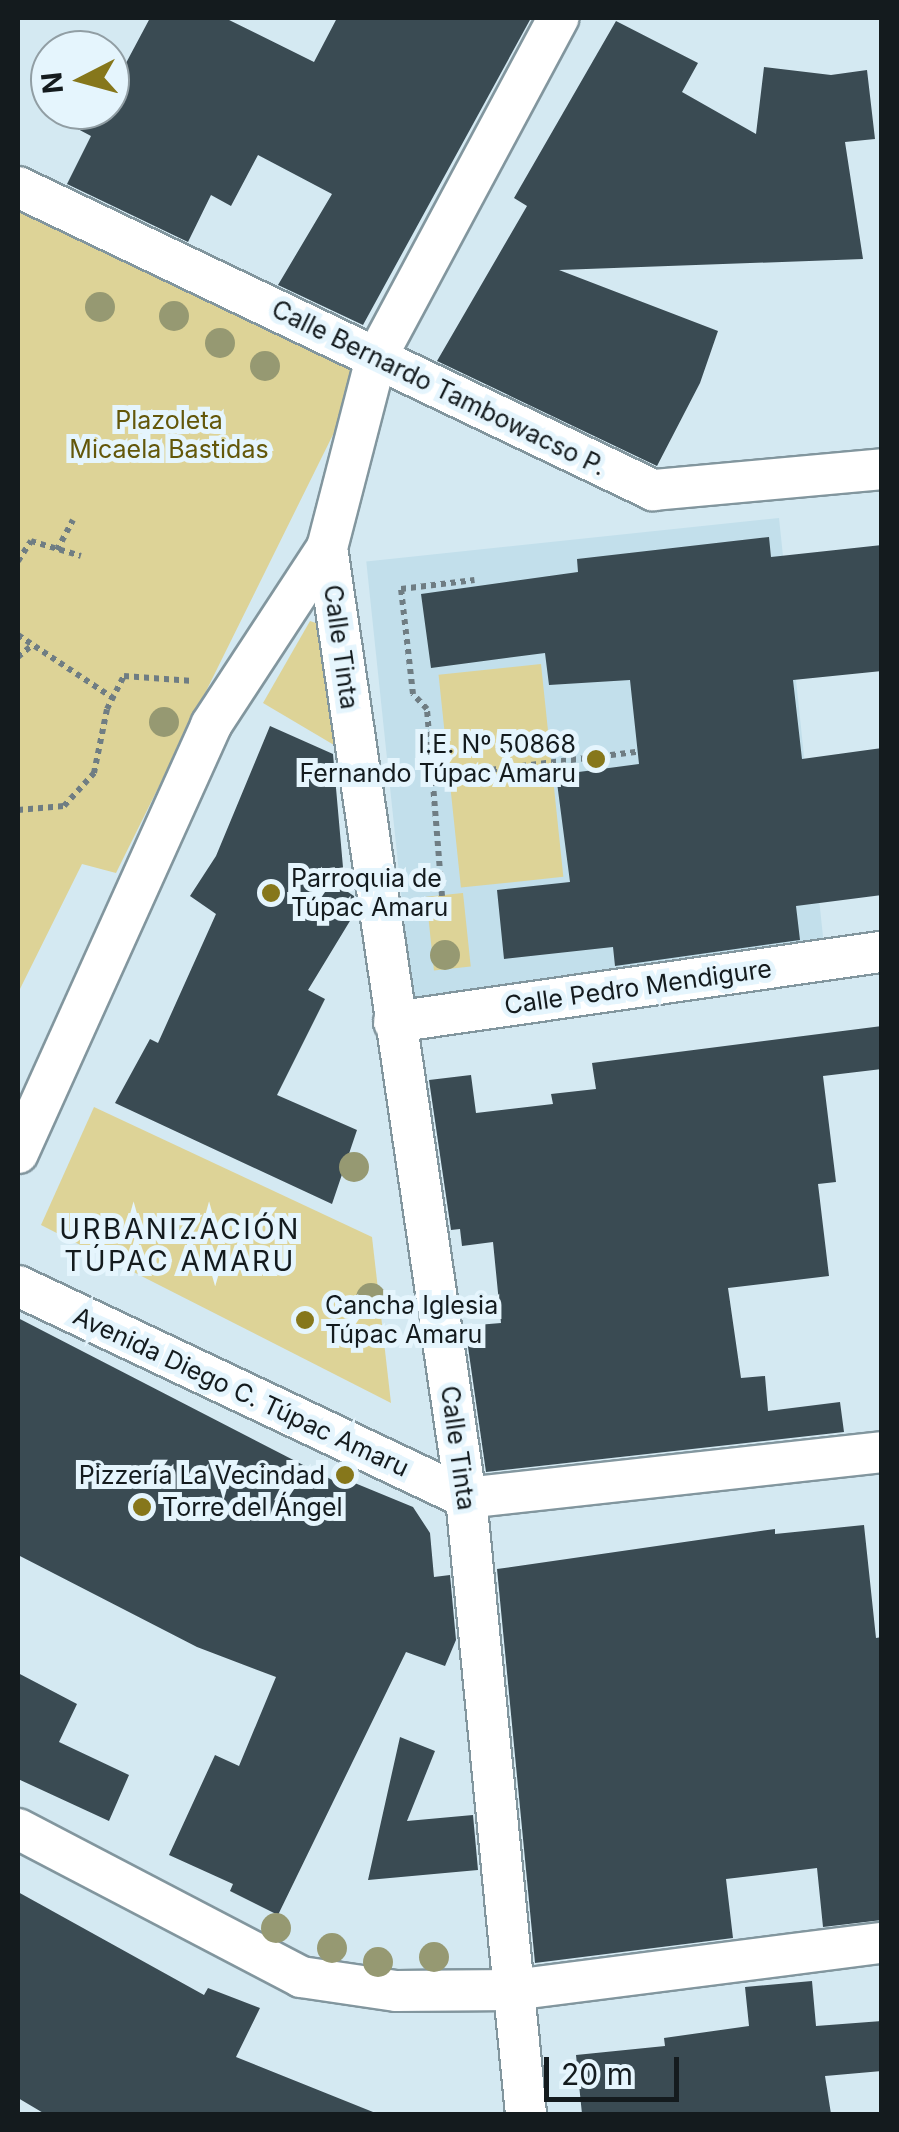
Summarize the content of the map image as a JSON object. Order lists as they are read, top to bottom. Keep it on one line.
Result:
{"streets":{"street":["Calle Bernardo Tambowacso P.","Calle Tinta","Calle Pedro Mendigure","Avenida Diego C. Túpac Amaru"]},"crossings":[["Calle Bernardo Tambowacso P.","Calle Tinta"],["Calle Tinta","Calle Pedro Mendigure"],["Calle Tinta","Avenida Diego C. Túpac Amaru"]],"districts":["URBANIZACIÓN TÚPAC AMARU"],"parks":["Plazoleta Micaela Bastidas"],"places":["I.E. Nº 50868 Fernando Túpac Amaru","Parroquia de Túpac Amaru","Cancha Iglesia Túpac Amaru","Pizzería La Vecindad","Torre del Ángel"],"scale_bar":"20 m","north":"left"}
